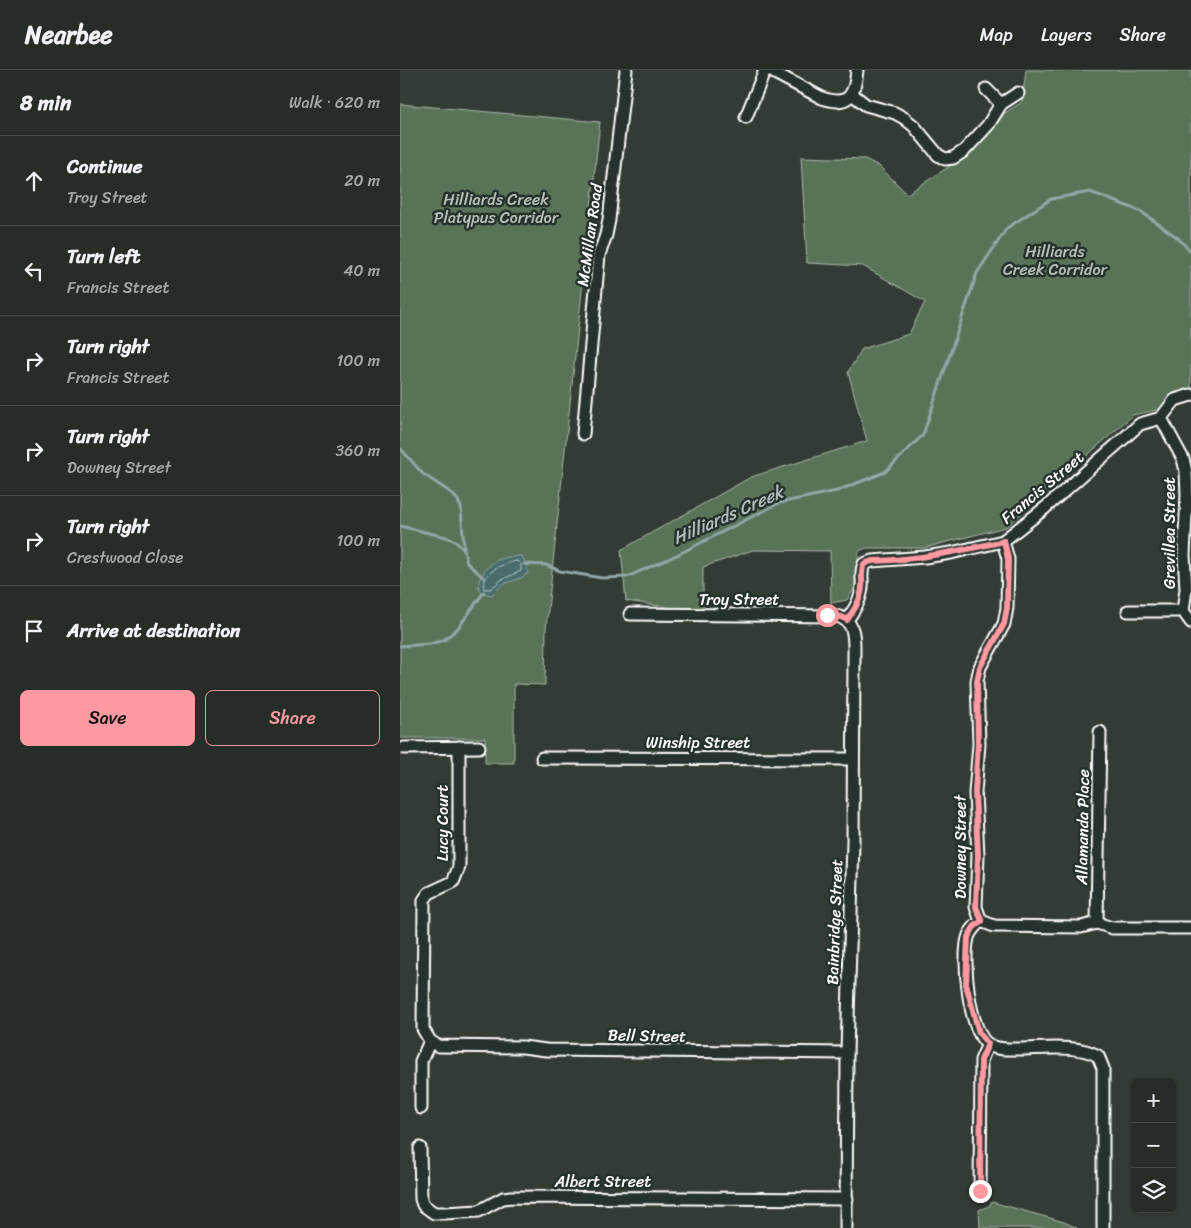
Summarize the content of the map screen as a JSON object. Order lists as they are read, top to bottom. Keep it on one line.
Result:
{"streets":{"street":["McMillan Road","Francis Street","Grevillea Street","Troy Street","Winship Street","Lucy Court","Allamanda Place","Downey Street","Bainbridge Street","Bell Street","Albert Street"]},"crossings":[["Francis Street","Grevillea Street"],["Francis Street","Troy Street"],["Francis Street","Downey Street"],["Francis Street","Bainbridge Street"],["Troy Street","Bainbridge Street"],["Winship Street","Bainbridge Street"],["Lucy Court","Bell Street"],["Bainbridge Street","Bell Street"],["Bainbridge Street","Albert Street"]],"water":["Hilliards Creek"],"parks":["Hilliards Creek Platypus Corridor","Hilliards Creek Corridor"],"page":{"header":"Nearbee","nav":["Map","Layers","Share"],"heading":["8 min","Walk · 620 m"],"list":[["Continue","Troy Street","20 m"],["Turn left","Francis Street","40 m"],["Turn right","Francis Street","100 m"],["Turn right","Downey Street","360 m"],["Turn right","Crestwood Close","100 m"],"Arrive at destination"],"buttons":["Save","Share"],"map_buttons":["+","−"]}}
